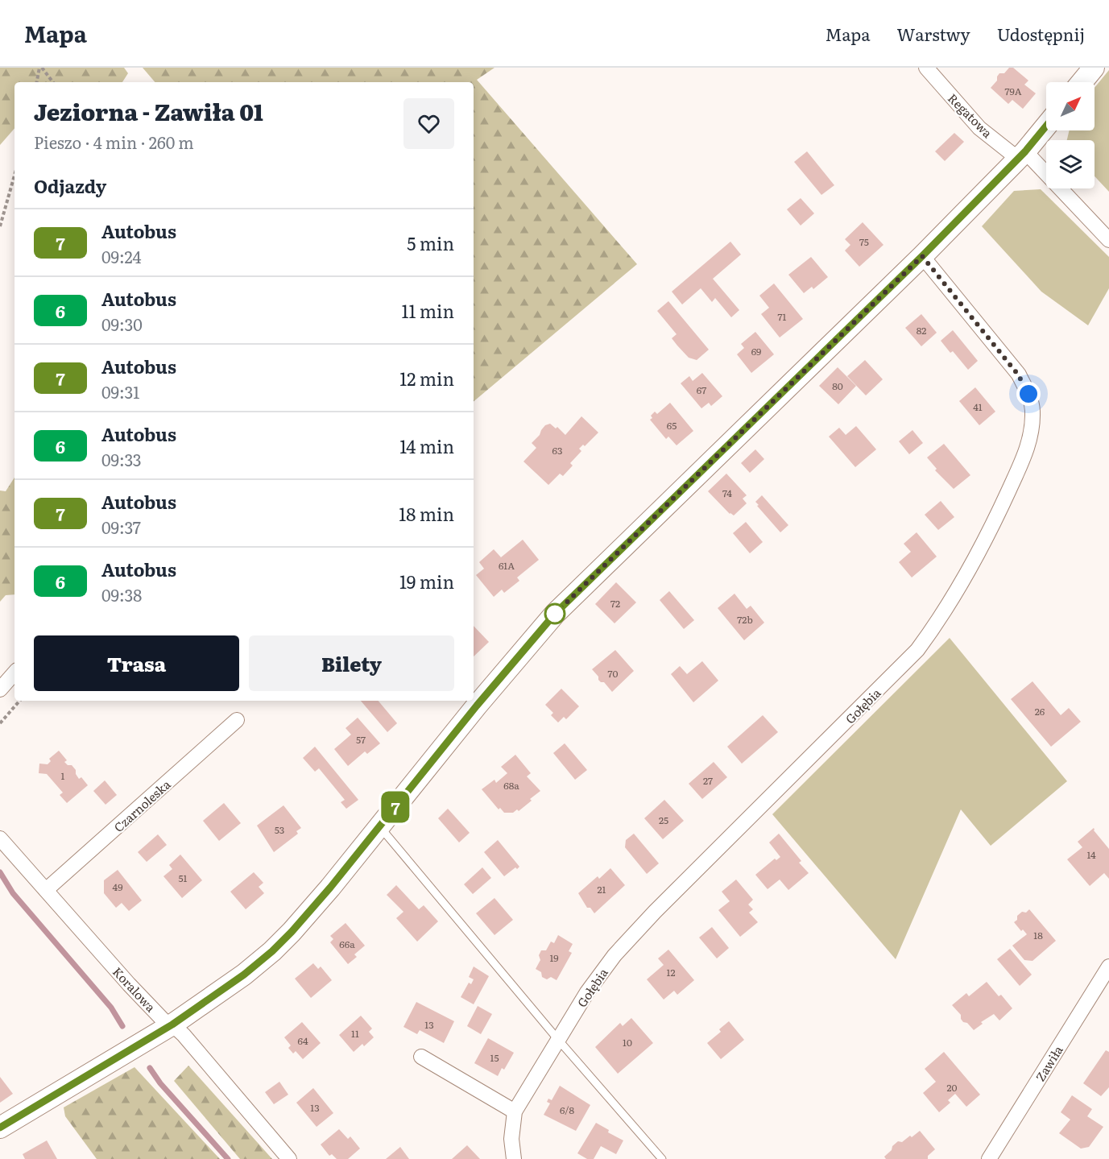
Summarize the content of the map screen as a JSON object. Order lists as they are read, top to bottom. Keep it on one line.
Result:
{"streets":{"street":["Regatowa","Gołębia","Czarnoleska","Koralowa","Zawiła"]},"crossings":[["Czarnoleska","Koralowa"]],"lines":["bus line 7"],"house_numbers":["79A","75","71","82","69","80","67","41","65","63","74","61A","72","72b","70","26","57","1","27","68a","25","53","14","51","49","21","18","66a","19","12","13","11","64","10","15","20","13","6/8"],"north":"top right","page":{"header":"Mapa","nav":["Mapa","Warstwy","Udostępnij"],"on_map":"7","heading":[["Jeziorna - Zawiła 01","Pieszo · 4 min · 260 m"],"Odjazdy"],"list":[{"mark":"7","name":"Autobus","note":"09:24","value":"5 min"},{"mark":"6","name":"Autobus","note":"09:30","value":"11 min"},{"mark":"7","name":"Autobus","note":"09:31","value":"12 min"},{"mark":"6","name":"Autobus","note":"09:33","value":"14 min"},{"mark":"7","name":"Autobus","note":"09:37","value":"18 min"},{"mark":"6","name":"Autobus","note":"09:38","value":"19 min"}],"buttons":["Trasa","Bilety"]}}
